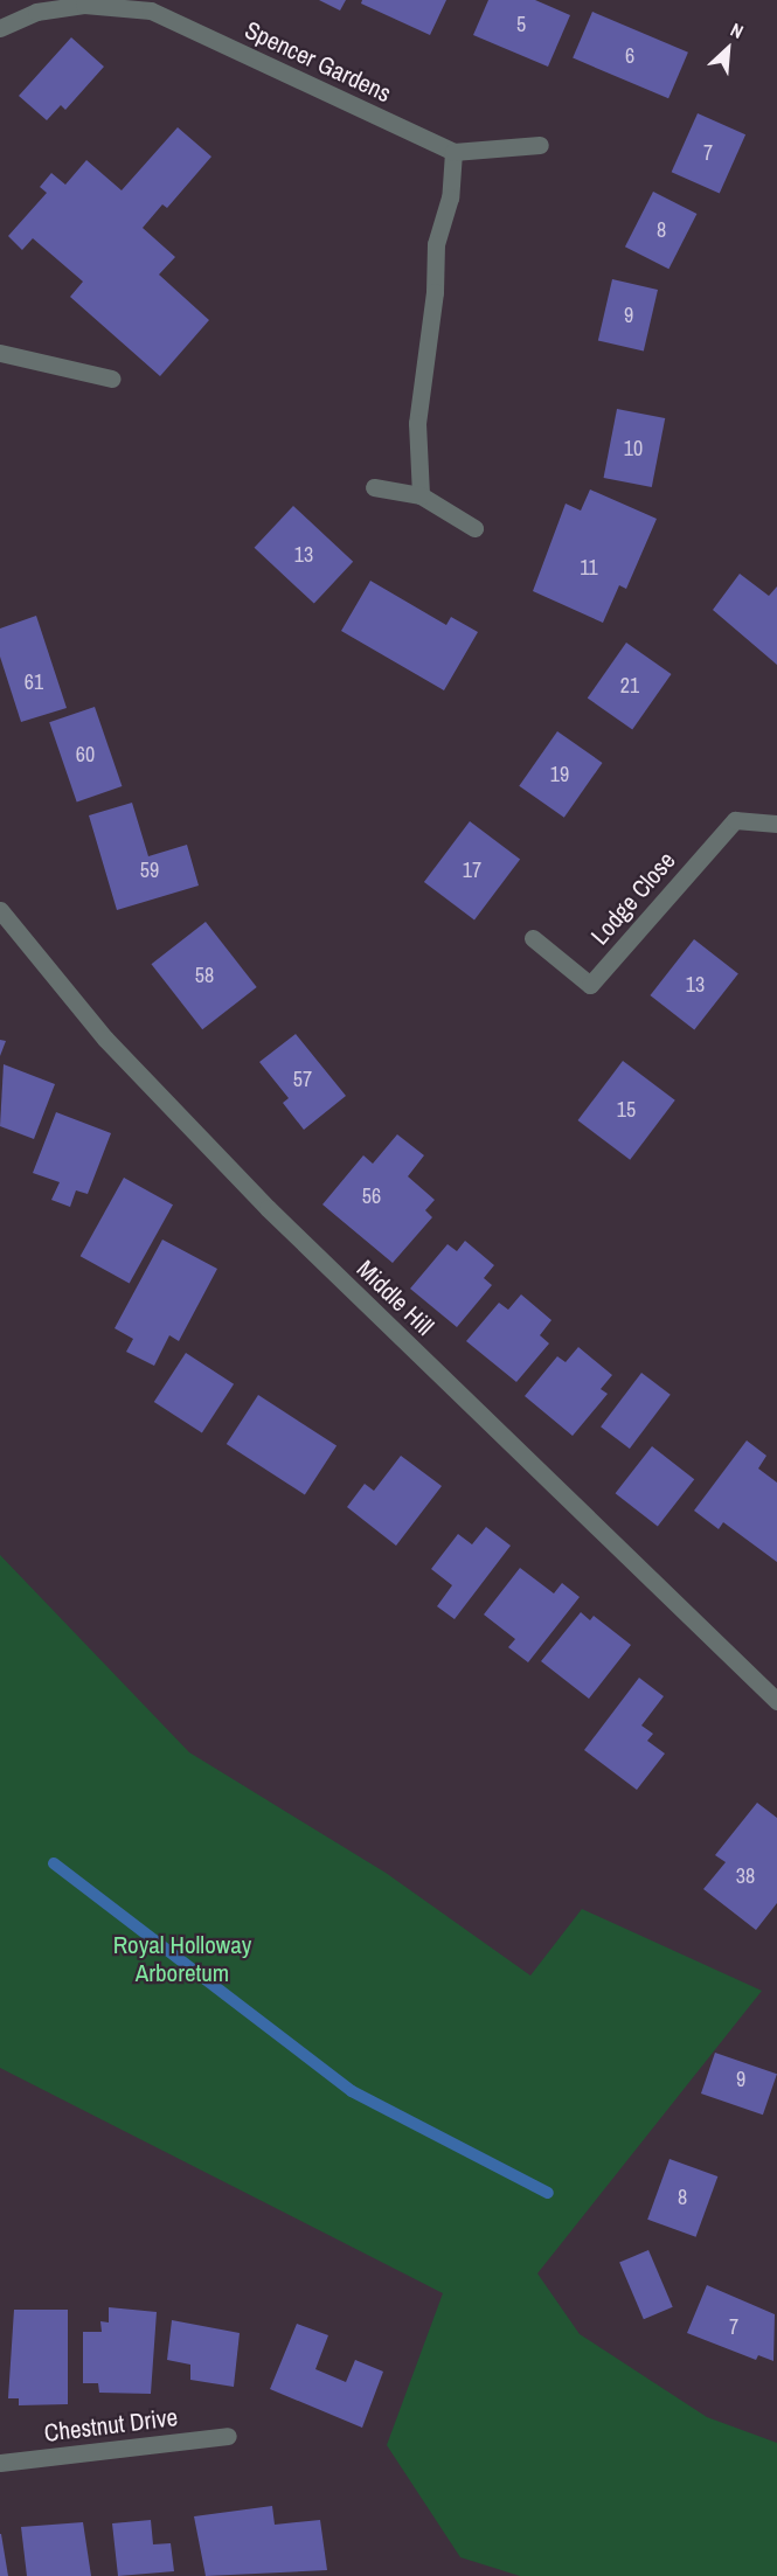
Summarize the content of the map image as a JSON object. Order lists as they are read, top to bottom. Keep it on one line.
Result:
{"streets":{"street":["Spencer Gardens","Lodge Close","Middle Hill","Chestnut Drive"]},"parks":["Royal Holloway Arboretum"],"house_numbers":["5","6","7","8","9","10","13","11","61","21","60","19","59","17","58","13","57","15","56","38","9","8","7"],"north":"top right"}
